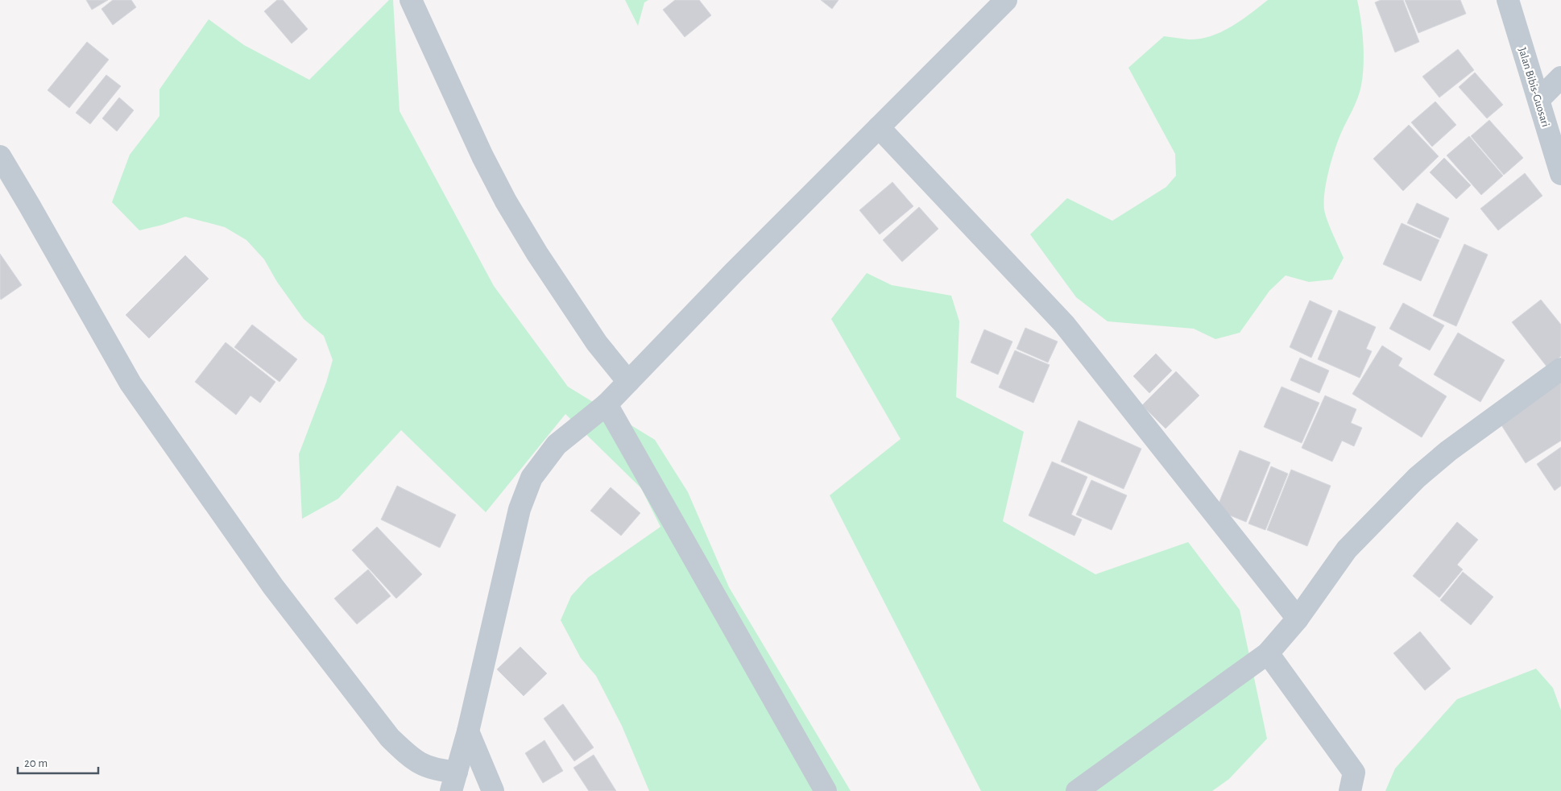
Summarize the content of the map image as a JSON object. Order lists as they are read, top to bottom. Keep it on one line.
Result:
{"streets":{"street":["Jalan Bibis-Guosari"]},"scale_bar":"20 m"}
